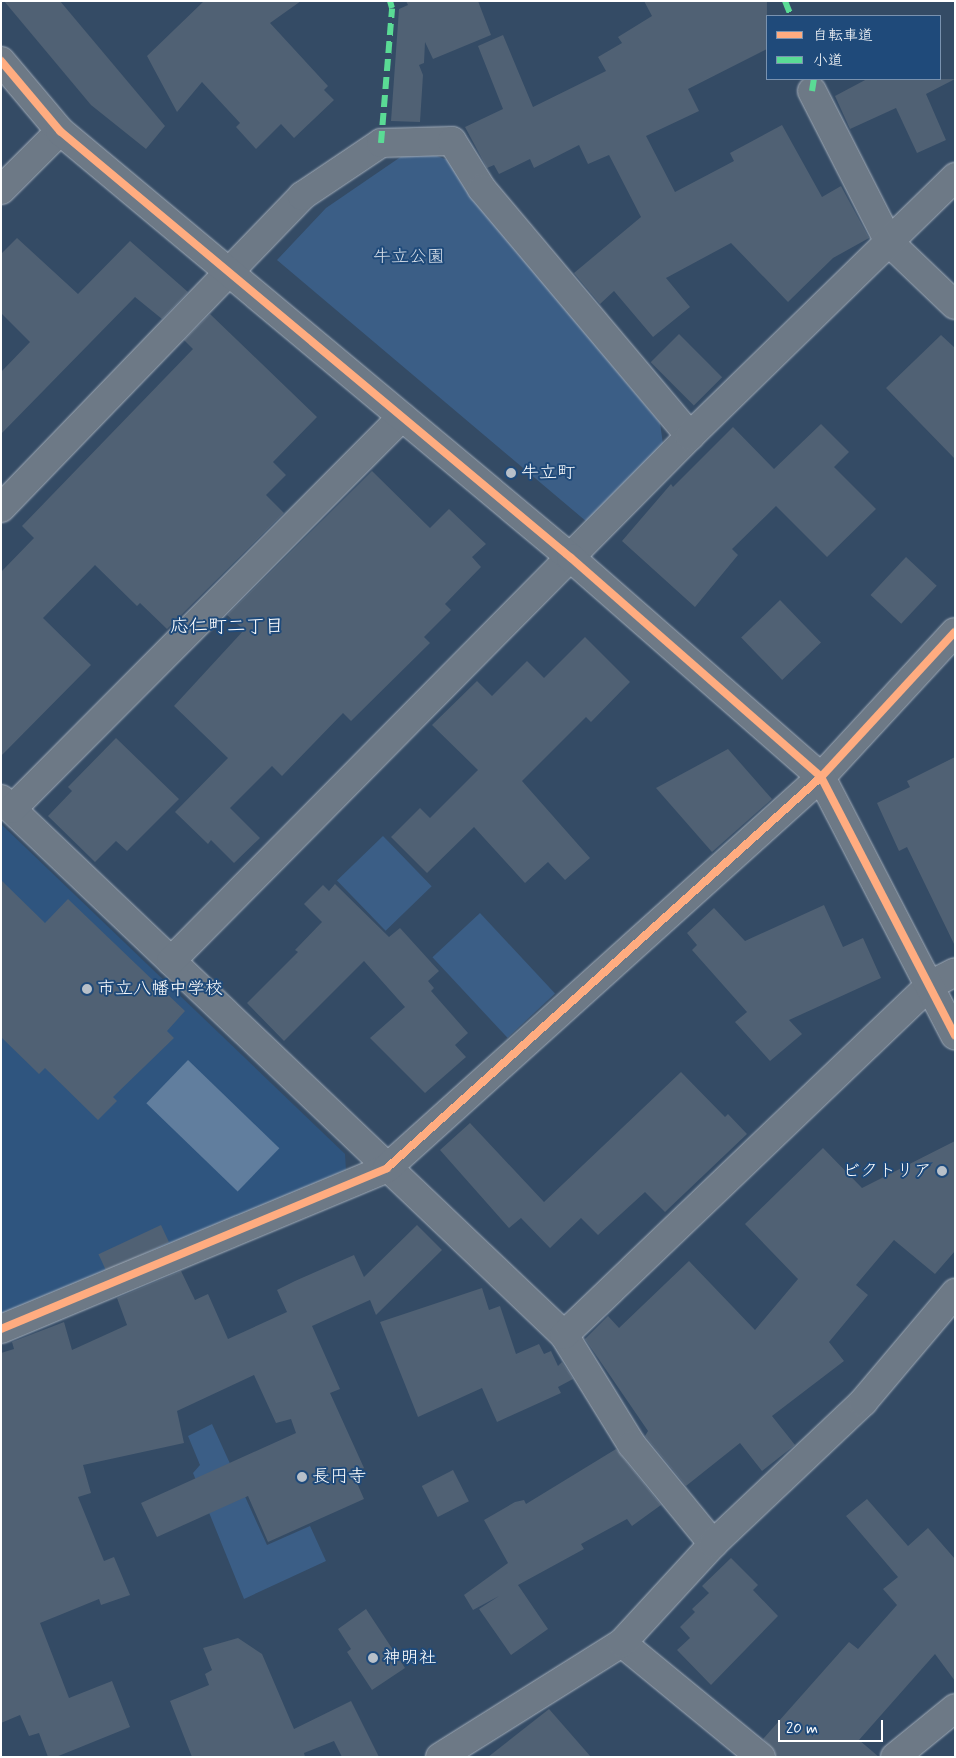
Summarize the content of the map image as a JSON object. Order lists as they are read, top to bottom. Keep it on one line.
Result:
{"districts":["応仁町二丁目"],"parks":["牛立公園"],"places":["牛立町","市立八幡中学校","ビクトリア","長円寺","神明社"],"legend":["自転車道","小道"],"scale_bar":"20 m"}
